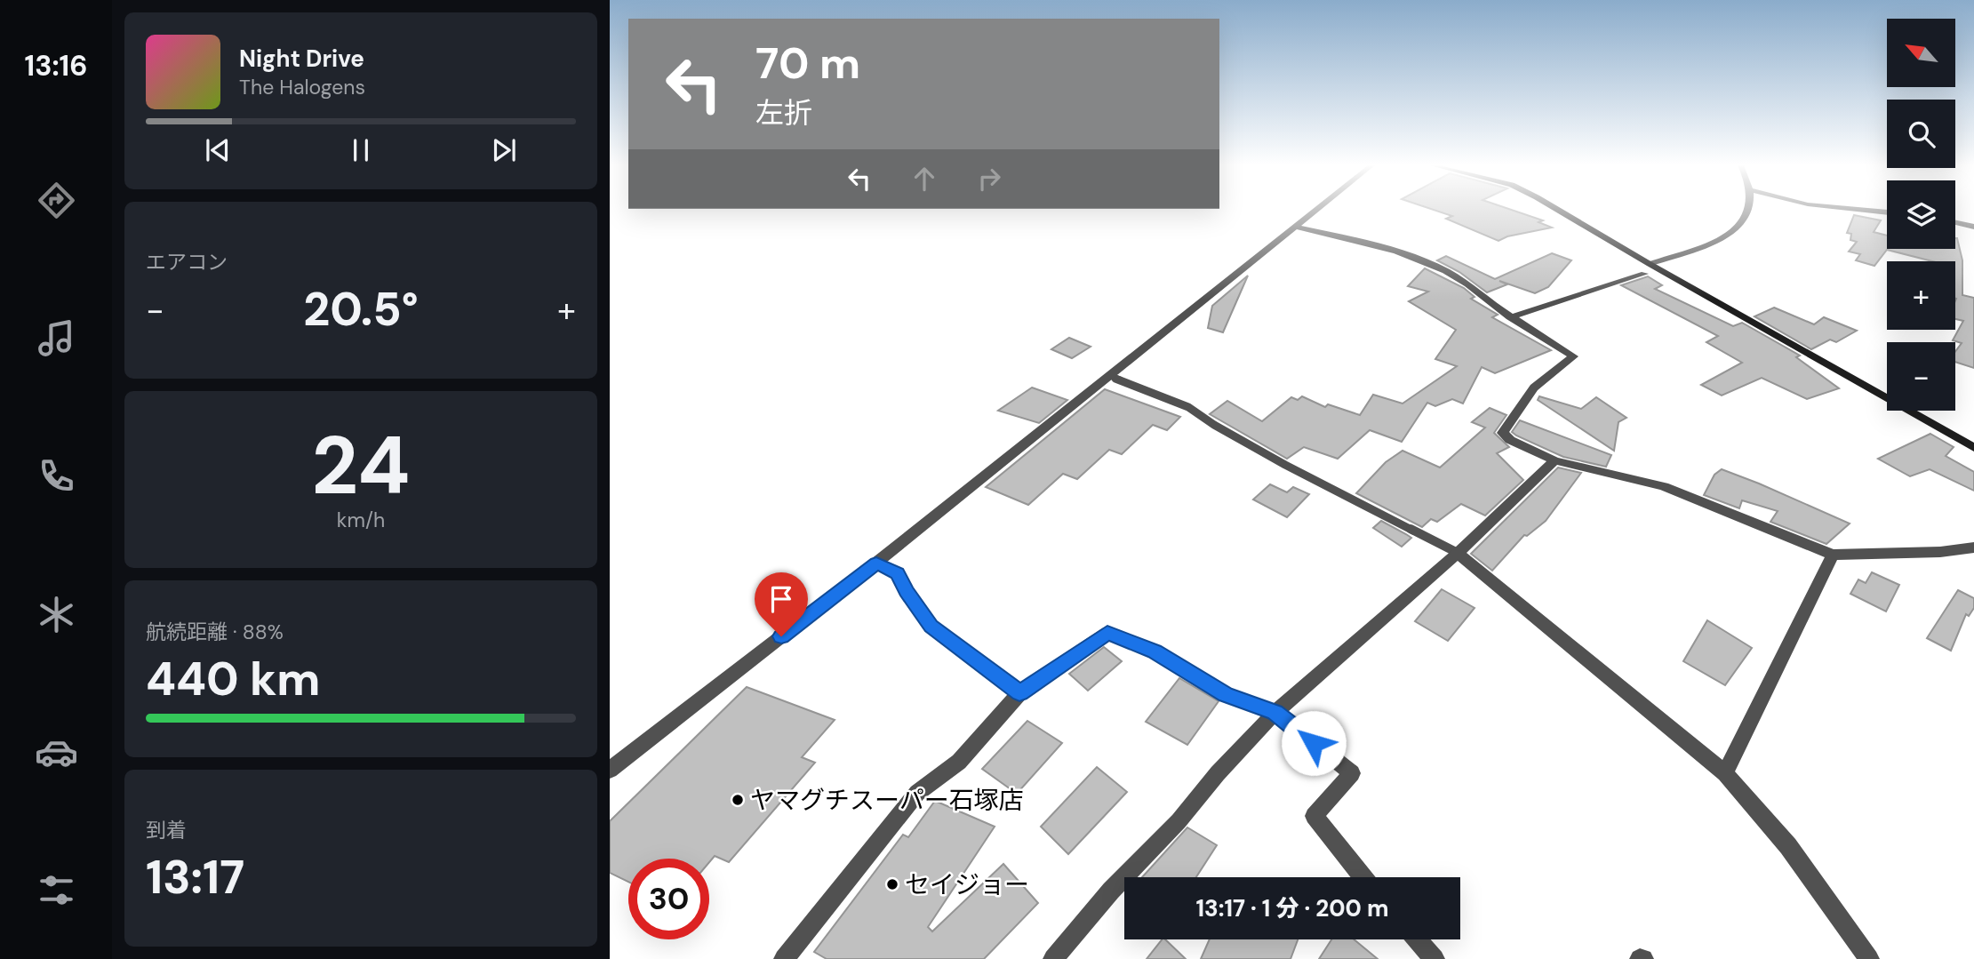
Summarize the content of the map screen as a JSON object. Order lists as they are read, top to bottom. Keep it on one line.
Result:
{"places":["ヤマグチスーパー石塚店","セイジョー"],"north":"top left","page":{"tabs":"13:16","map_buttons":["+","−"],"turn":["70 m","左折"],"song":["Night Drive","The Halogens"],"tile":["エアコン",["24","km/h"],["航続距離 · 88%","440 km"],["到着","13:17"]],"heat":["−","20.5°","+"],"limit":"30","trip":"13:17 · 1 分 · 200 m"}}
